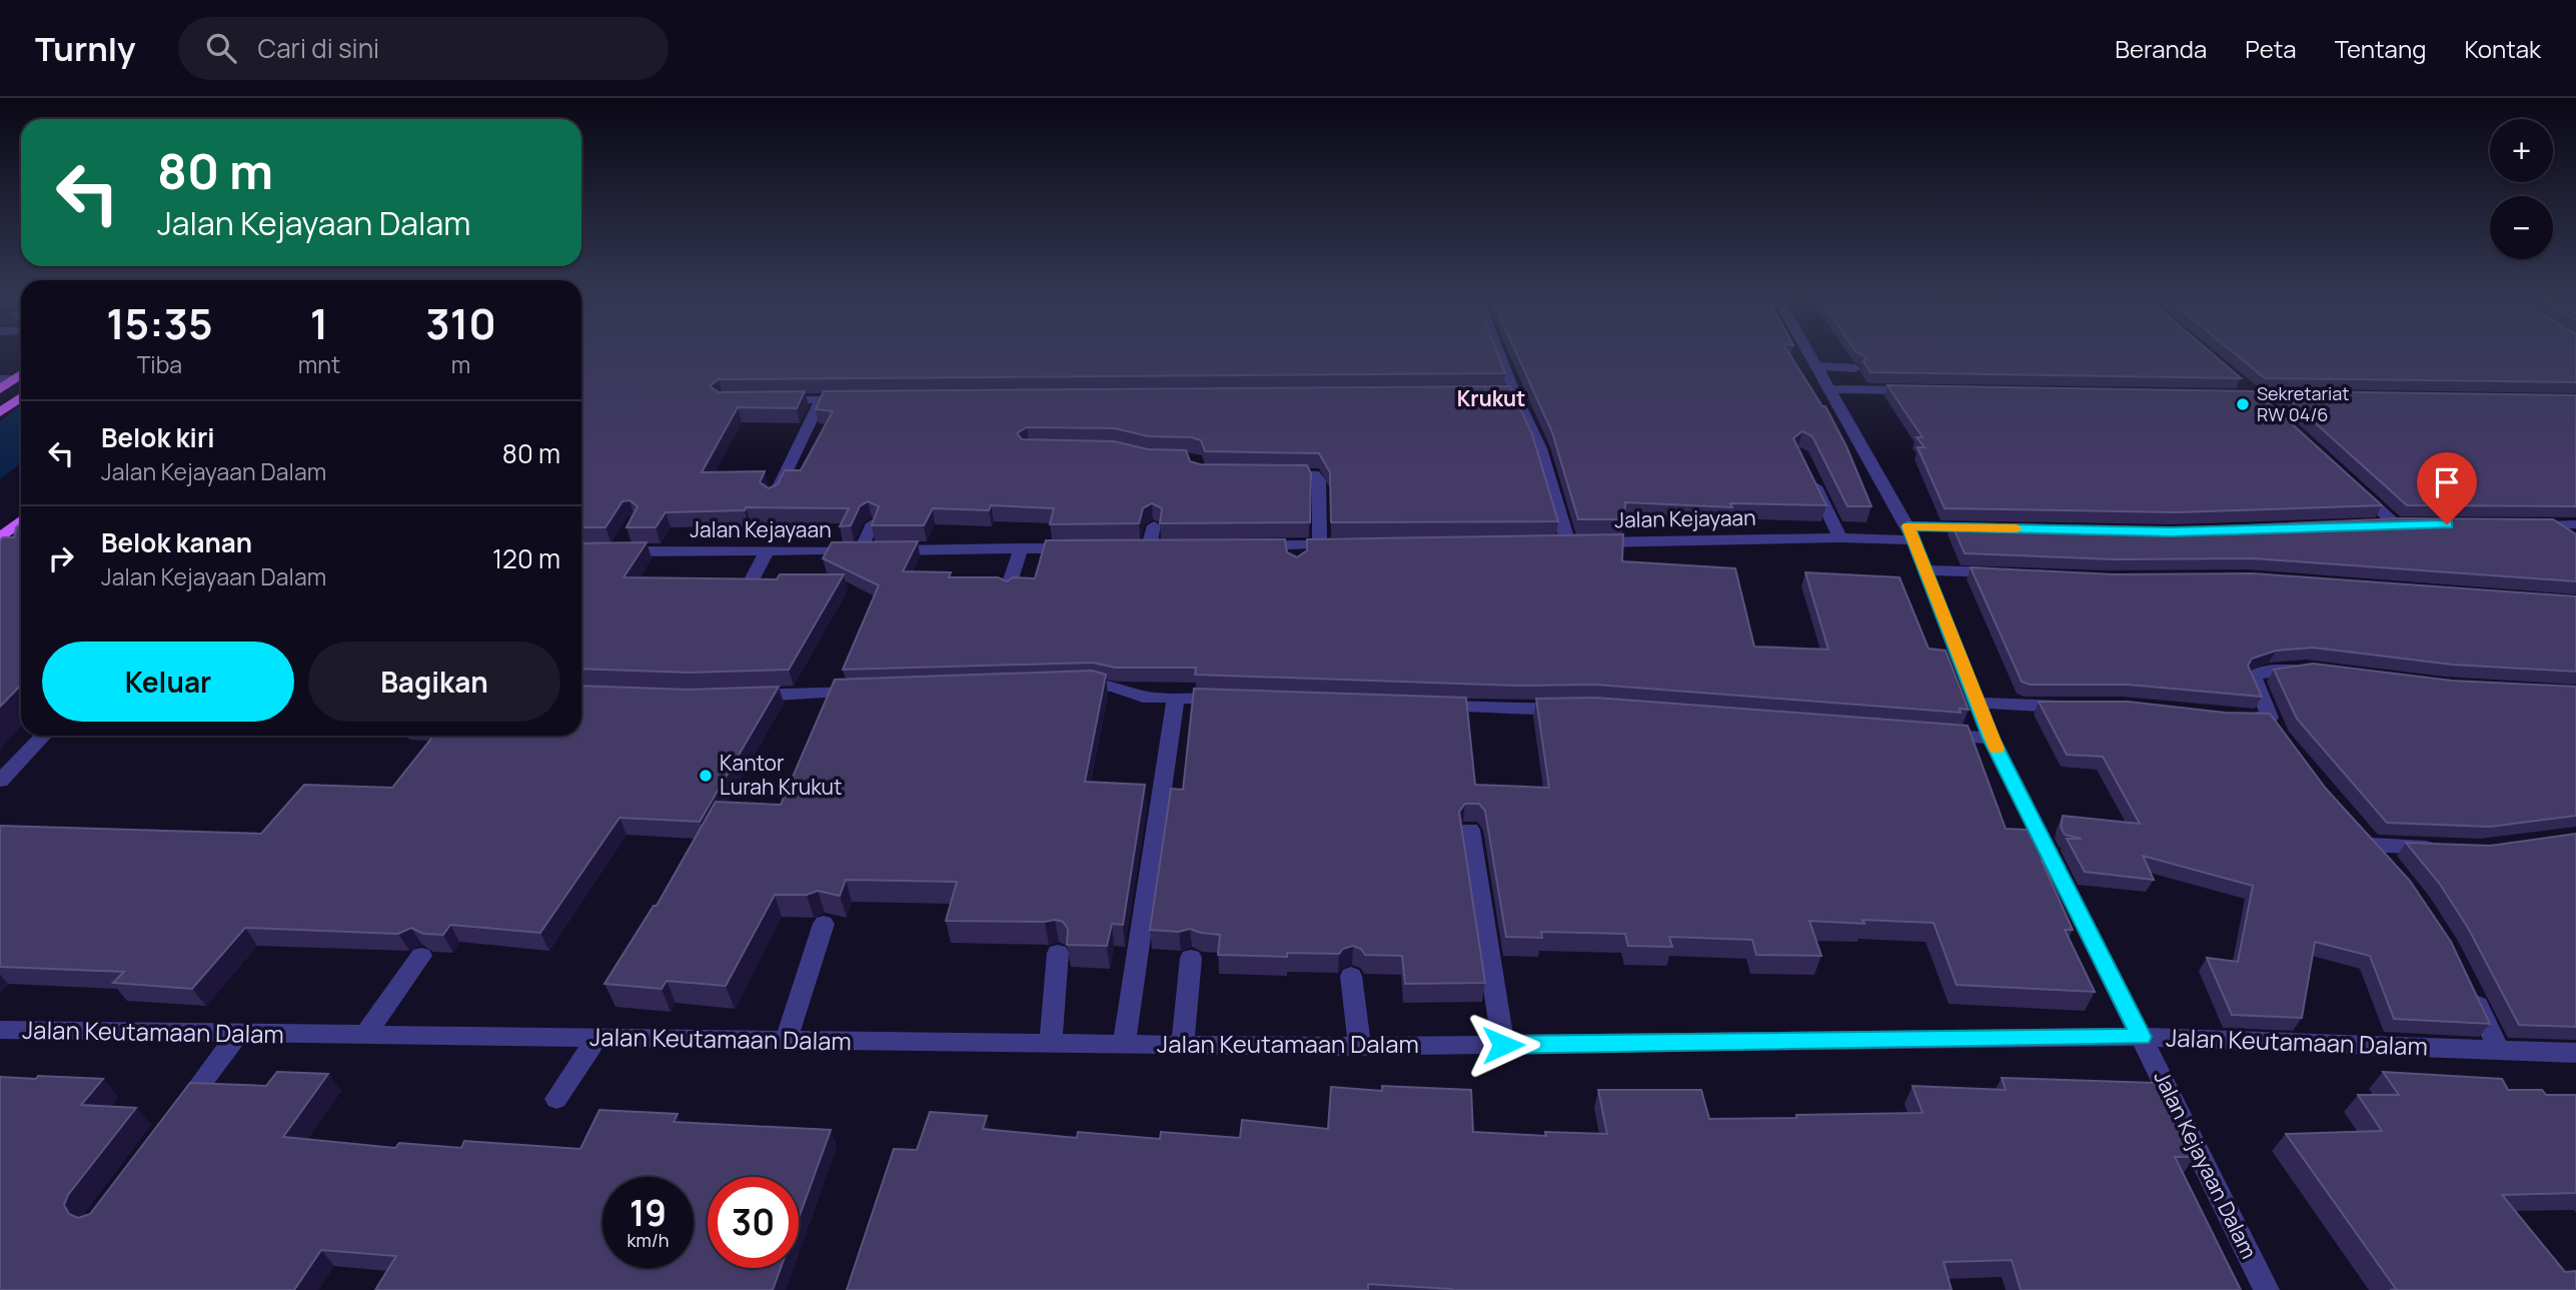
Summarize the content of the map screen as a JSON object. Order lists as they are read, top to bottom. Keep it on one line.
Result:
{"streets":{"street":["Jalan Kejayaan","Jalan Keutamaan Dalam","Jalan Kejayaan Dalam"]},"crossings":[["Jalan Kejayaan","Jalan Kejayaan Dalam"],["Jalan Keutamaan Dalam","Jalan Kejayaan Dalam"]],"districts":["Krukut"],"places":["Sekretariat RW 04/6","Kantor Lurah Krukut"],"page":{"header":"Turnly","search":"Cari di sini","nav":["Beranda","Peta","Tentang","Kontak"],"map_buttons":["+","−"],"turn":["80 m","Jalan Kejayaan Dalam"],"eta":["15:35","Tiba","1","mnt","310","m"],"list":[{"name":"Belok kiri","note":"Jalan Kejayaan Dalam","value":"80 m"},{"name":"Belok kanan","note":"Jalan Kejayaan Dalam","value":"120 m"}],"buttons":["Keluar","Bagikan"],"speed":"19 km/h","limit":"30"}}
